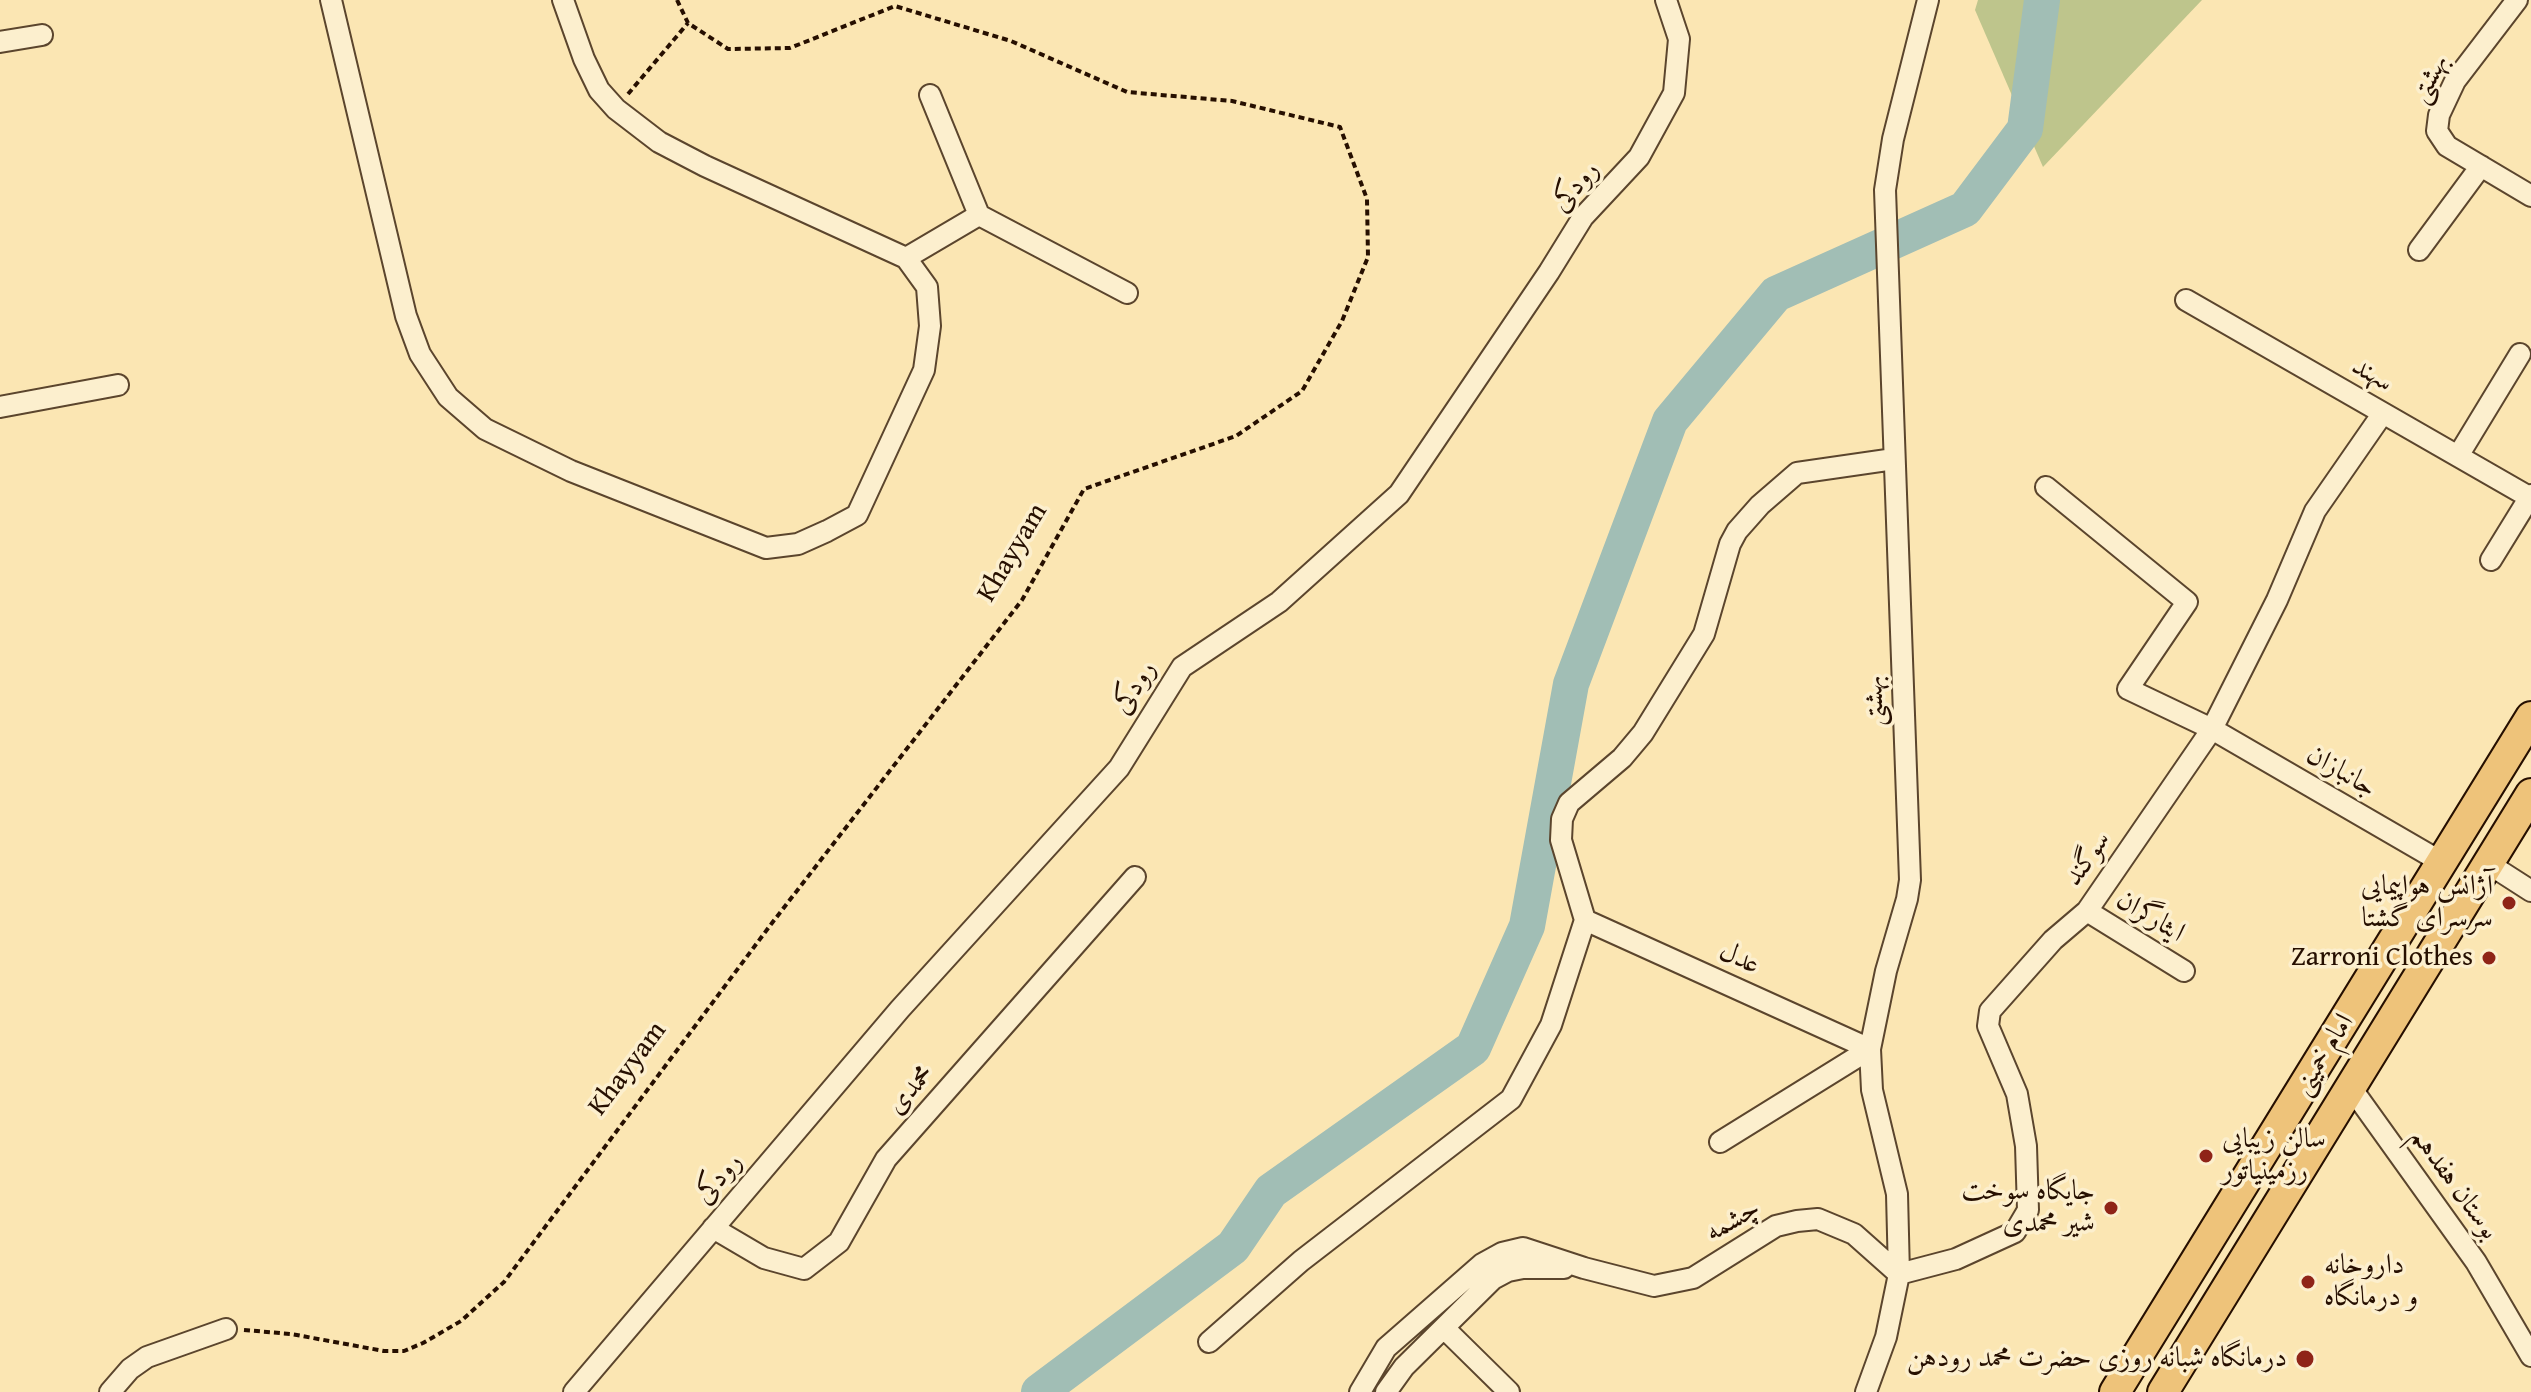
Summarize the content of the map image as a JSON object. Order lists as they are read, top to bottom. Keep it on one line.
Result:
{"streets":{"highway":["امام خمینی"],"street":["بهشتی","رودکی","سهند","جانبازان","سوگند","ایثارگران","عدل","محمدی","بوستان هفدهم","چشمه"],"path":["Khayyam"]},"crossings":[["بهشتی","سوگند"],["بهشتی","عدل"],["بهشتی","چشمه"],["رودکی","محمدی"],["سهند","سوگند"],["جانبازان","سوگند"],["جانبازان","امام خمینی"],["سوگند","ایثارگران"],["سوگند","چشمه"],["امام خمینی","بوستان هفدهم"]],"places":["آژانس هواپیمایی سرسرای گشتا","Zarroni Clothes","سالن زیبایی رزمینیاتور","جایگاه سوخت شیر محمدی","داروخانه و درمانگاه","درمانگاه شبانه روزی حضرت محمد رودهن"]}
